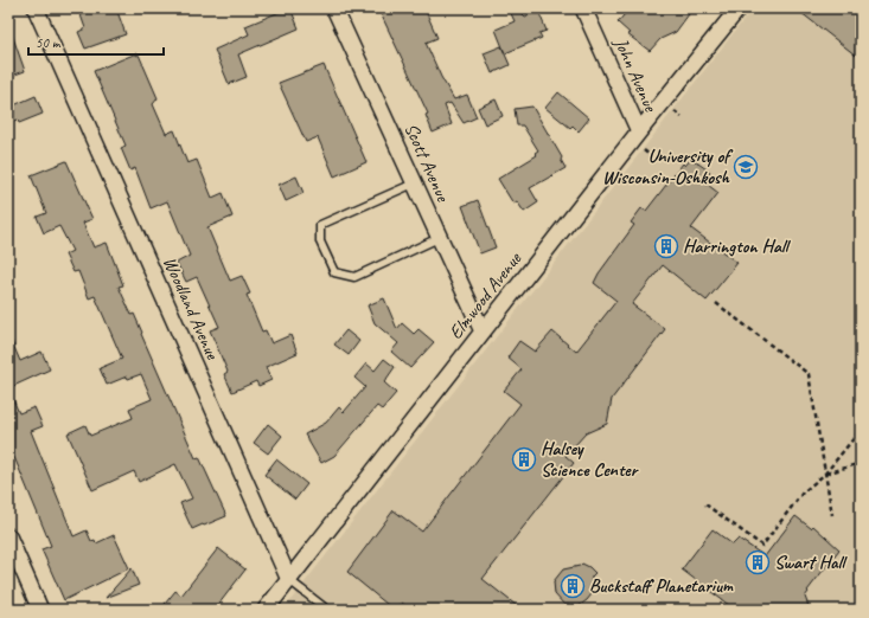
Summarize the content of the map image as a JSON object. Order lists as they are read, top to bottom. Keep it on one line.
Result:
{"streets":{"street":["John Avenue","Scott Avenue","Elmwood Avenue","Woodland Avenue"]},"crossings":[["John Avenue","Elmwood Avenue"],["Scott Avenue","Elmwood Avenue"],["Elmwood Avenue","Woodland Avenue"]],"places":{"school or university":["University of Wisconsin-Oshkosh"],"building":["Harrington Hall","Halsey Science Center","Swart Hall","Buckstaff Planetarium"]},"scale_bar":"50 m"}
